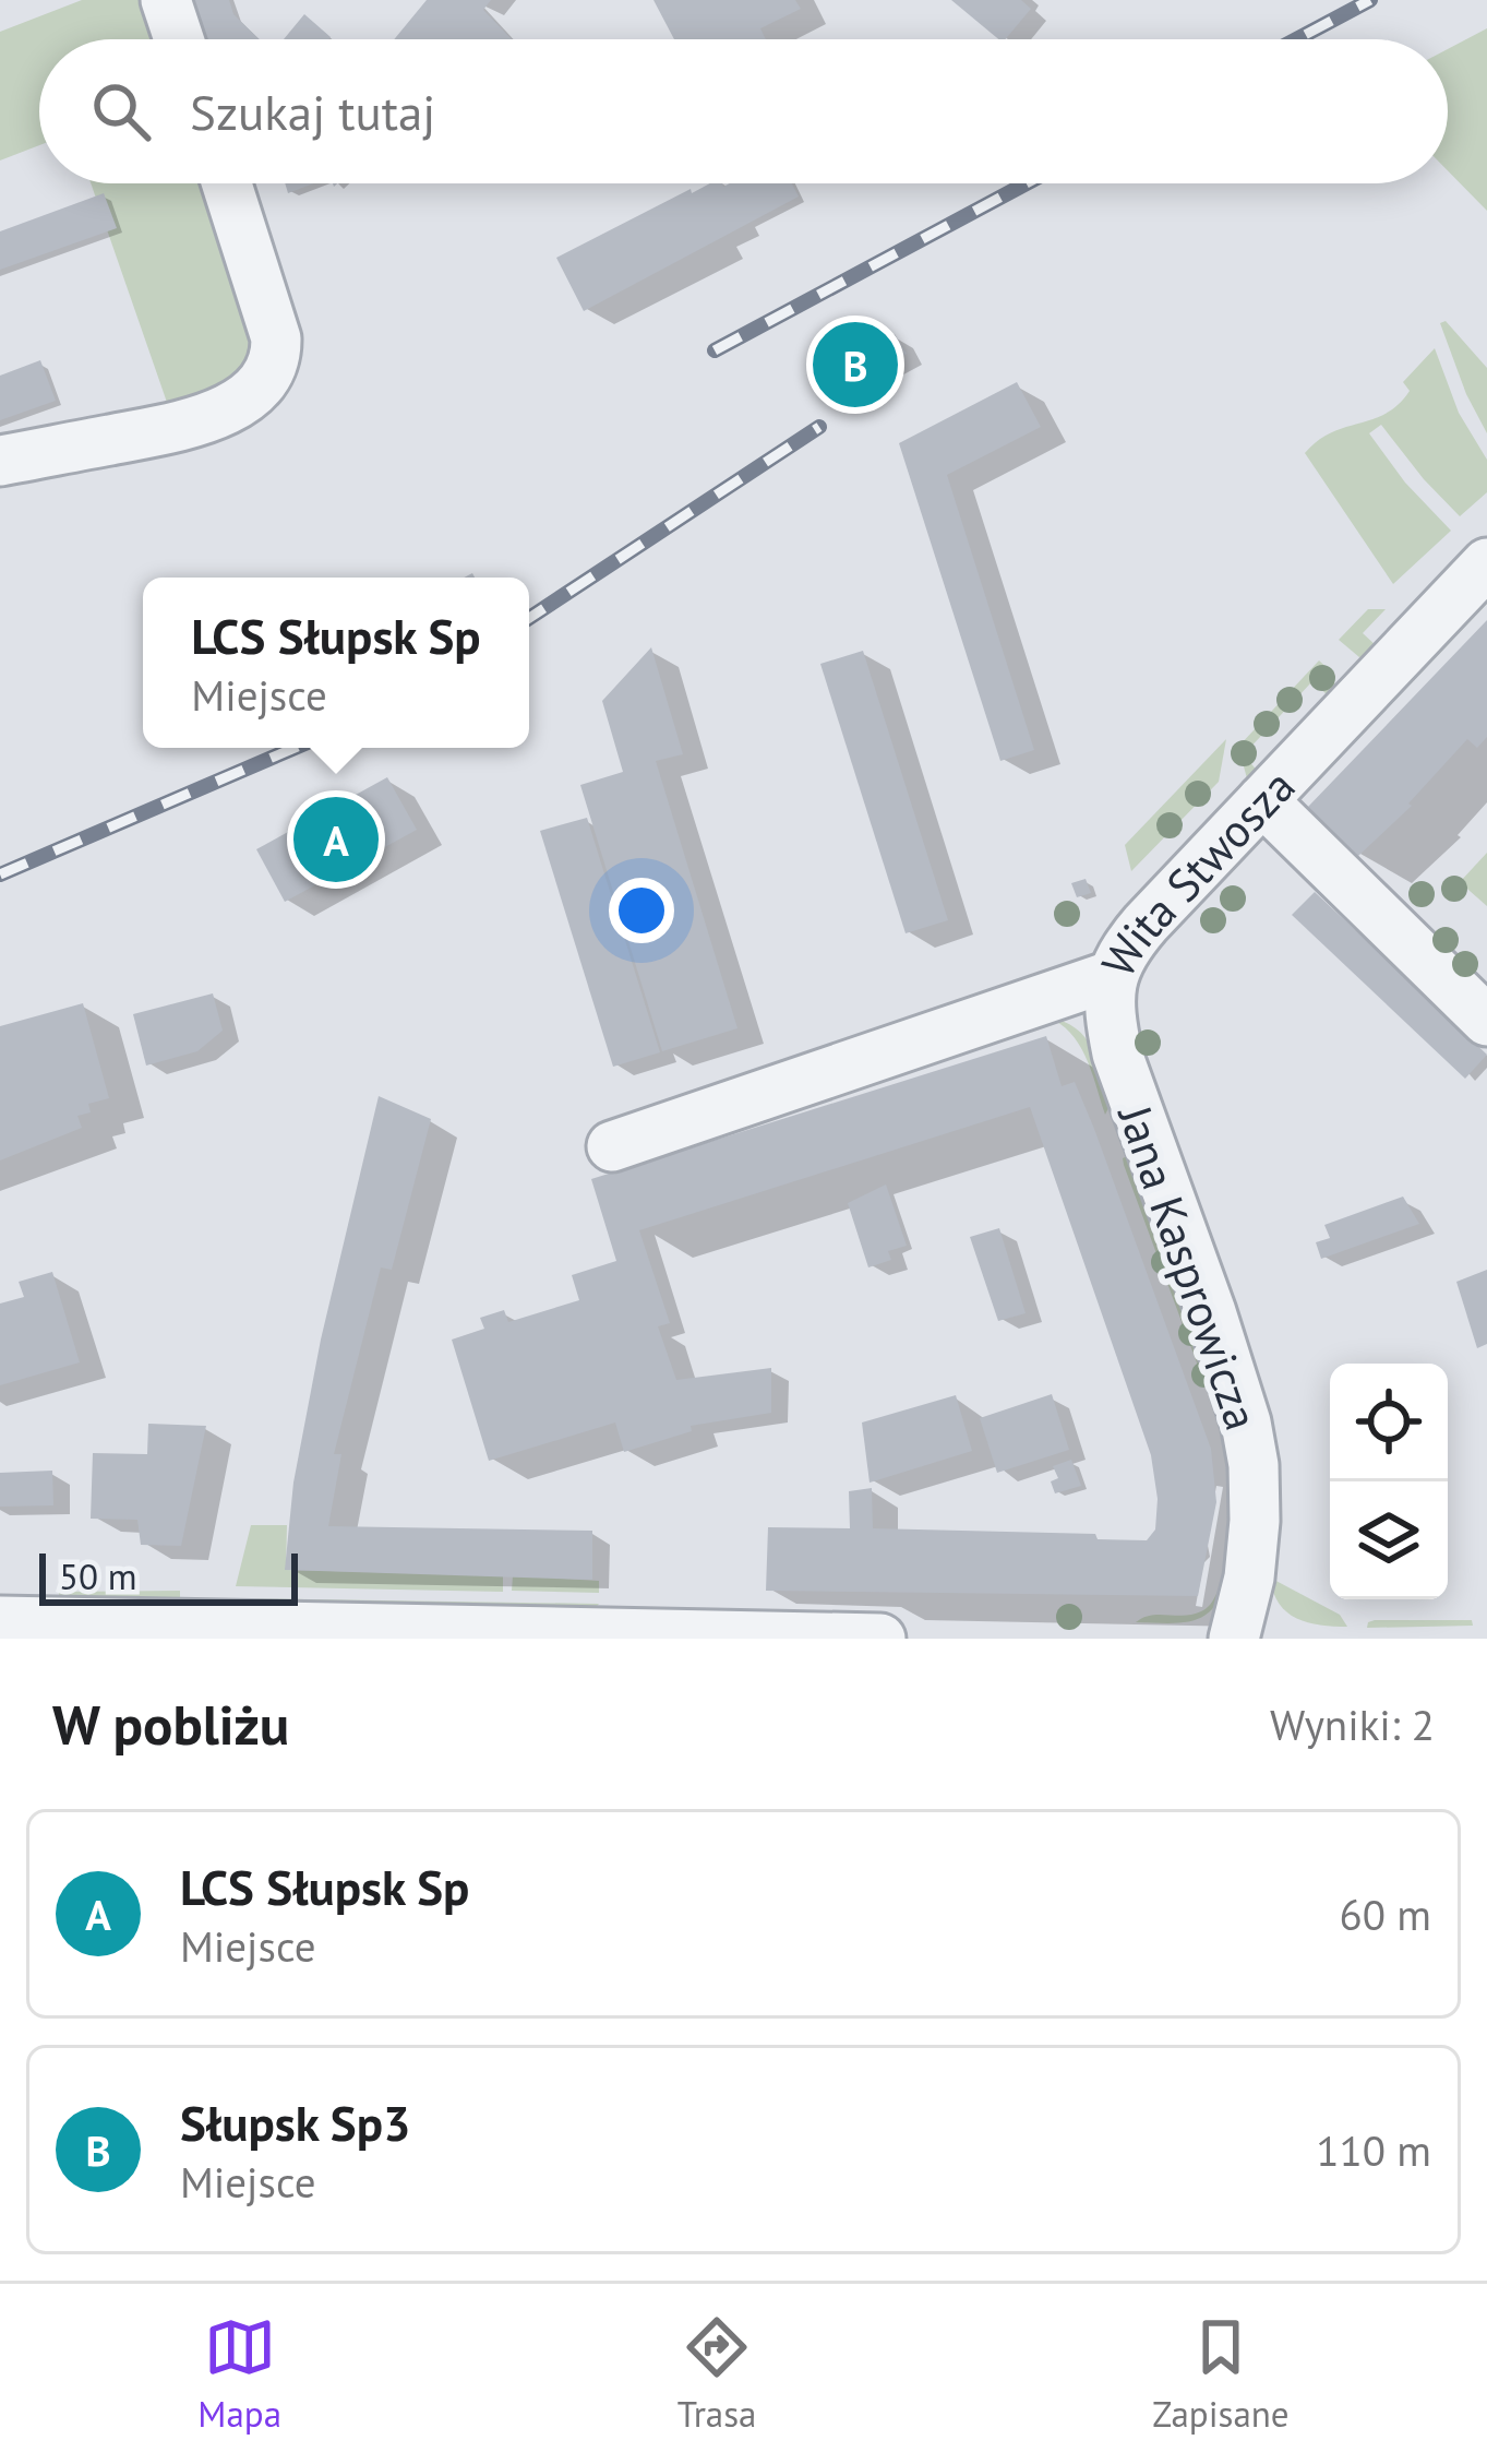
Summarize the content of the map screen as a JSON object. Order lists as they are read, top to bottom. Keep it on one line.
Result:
{"streets":{"street":["Wita Stwosza","Jana Kasprowicza"]},"crossings":[["Wita Stwosza","Jana Kasprowicza"]],"scale_bar":"50 m","page":{"search":"Szukaj tutaj","pins":["B","A"],"popup":["LCS Słupsk Sp","Miejsce"],"scale":"50 m","heading":["W pobliżu","Wyniki: 2"],"list":[{"mark":"A","name":"LCS Słupsk Sp","note":"Miejsce","value":"60 m"},{"mark":"B","name":"Słupsk Sp3","note":"Miejsce","value":"110 m"}],"nav":["Mapa","Trasa","Zapisane"]}}
